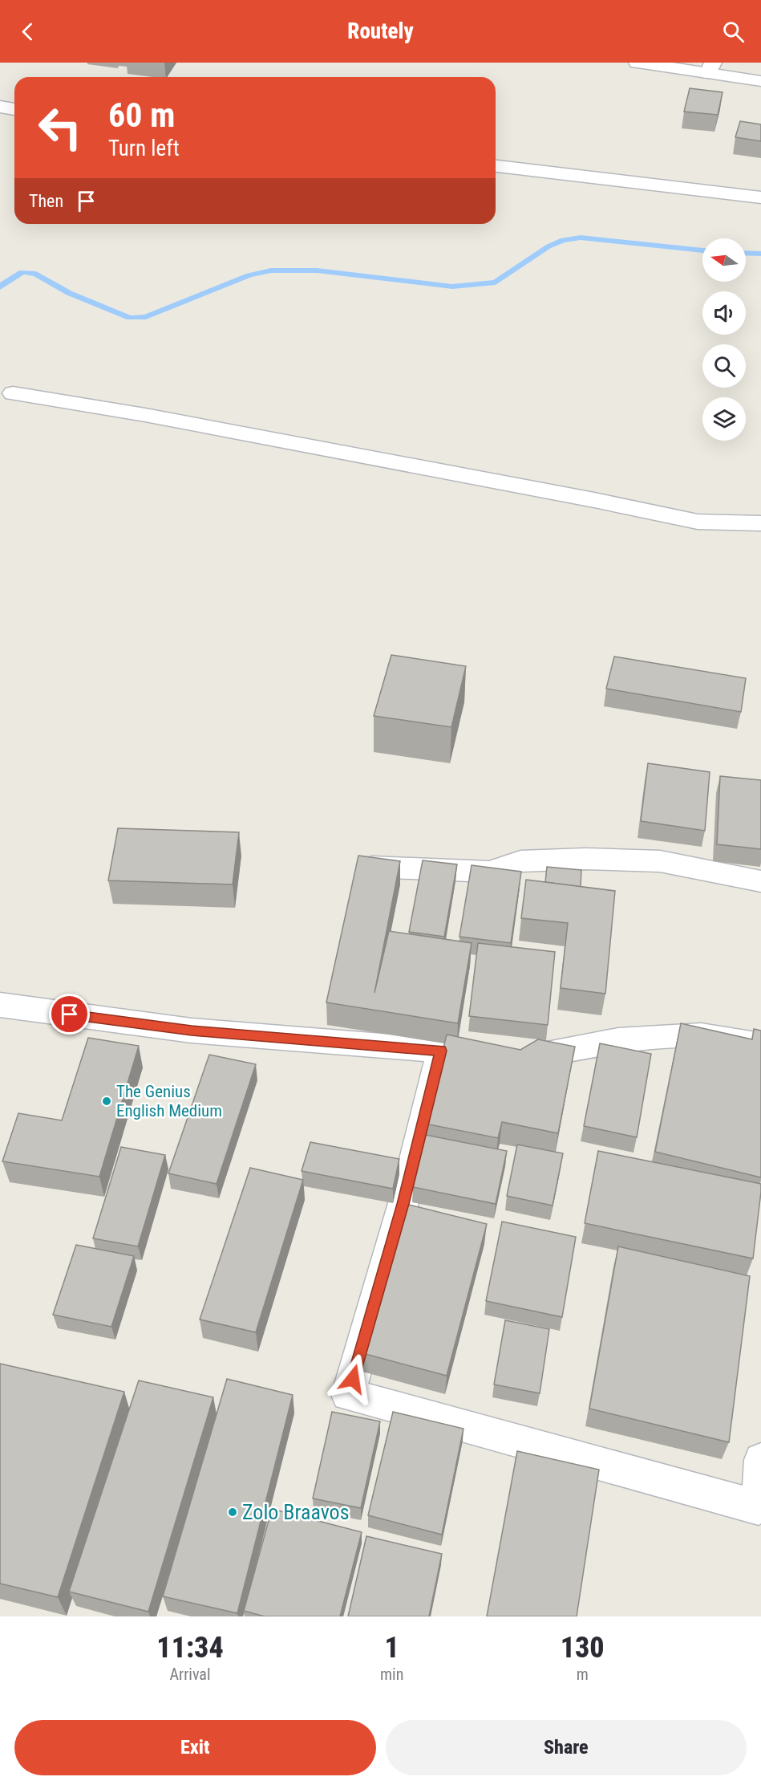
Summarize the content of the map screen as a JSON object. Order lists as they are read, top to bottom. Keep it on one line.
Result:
{"places":["The Genius English Medium","Zolo Braavos"],"north":"left","page":{"header":"Routely","turn":["60 m","Turn left"],"then":"Then","eta":["11:34","Arrival","1","min","130","m"],"buttons":["Exit","Share"]}}
